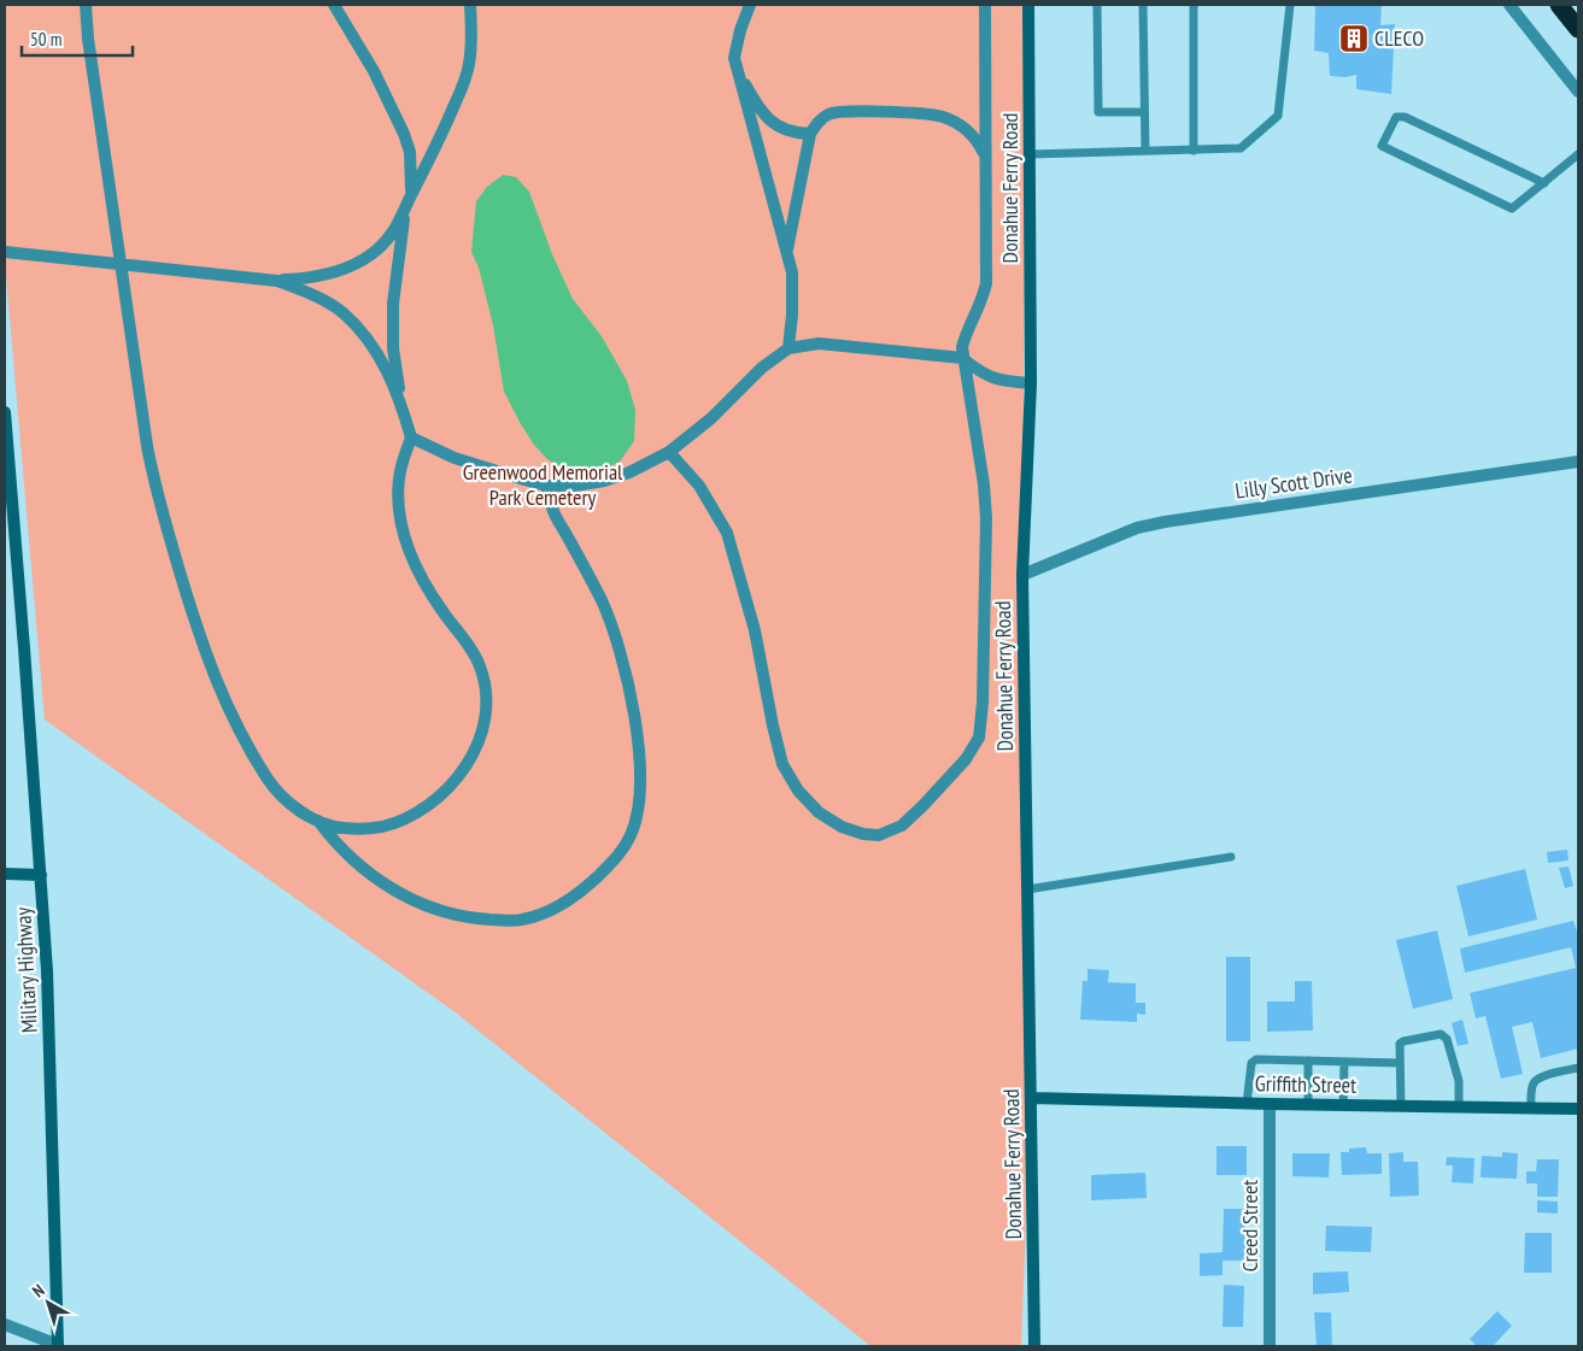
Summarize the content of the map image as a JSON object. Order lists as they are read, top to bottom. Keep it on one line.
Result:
{"streets":{"main road":["Donahue Ferry Road","Military Highway","Griffith Street"],"street":["Lilly Scott Drive","Creed Street"]},"crossings":[["Donahue Ferry Road","Lilly Scott Drive"],["Donahue Ferry Road","Griffith Street"],["Griffith Street","Creed Street"]],"parks":["Greenwood Memorial Park Cemetery"],"places":{"building":["CLECO"]},"scale_bar":"50 m","north":"top left"}
